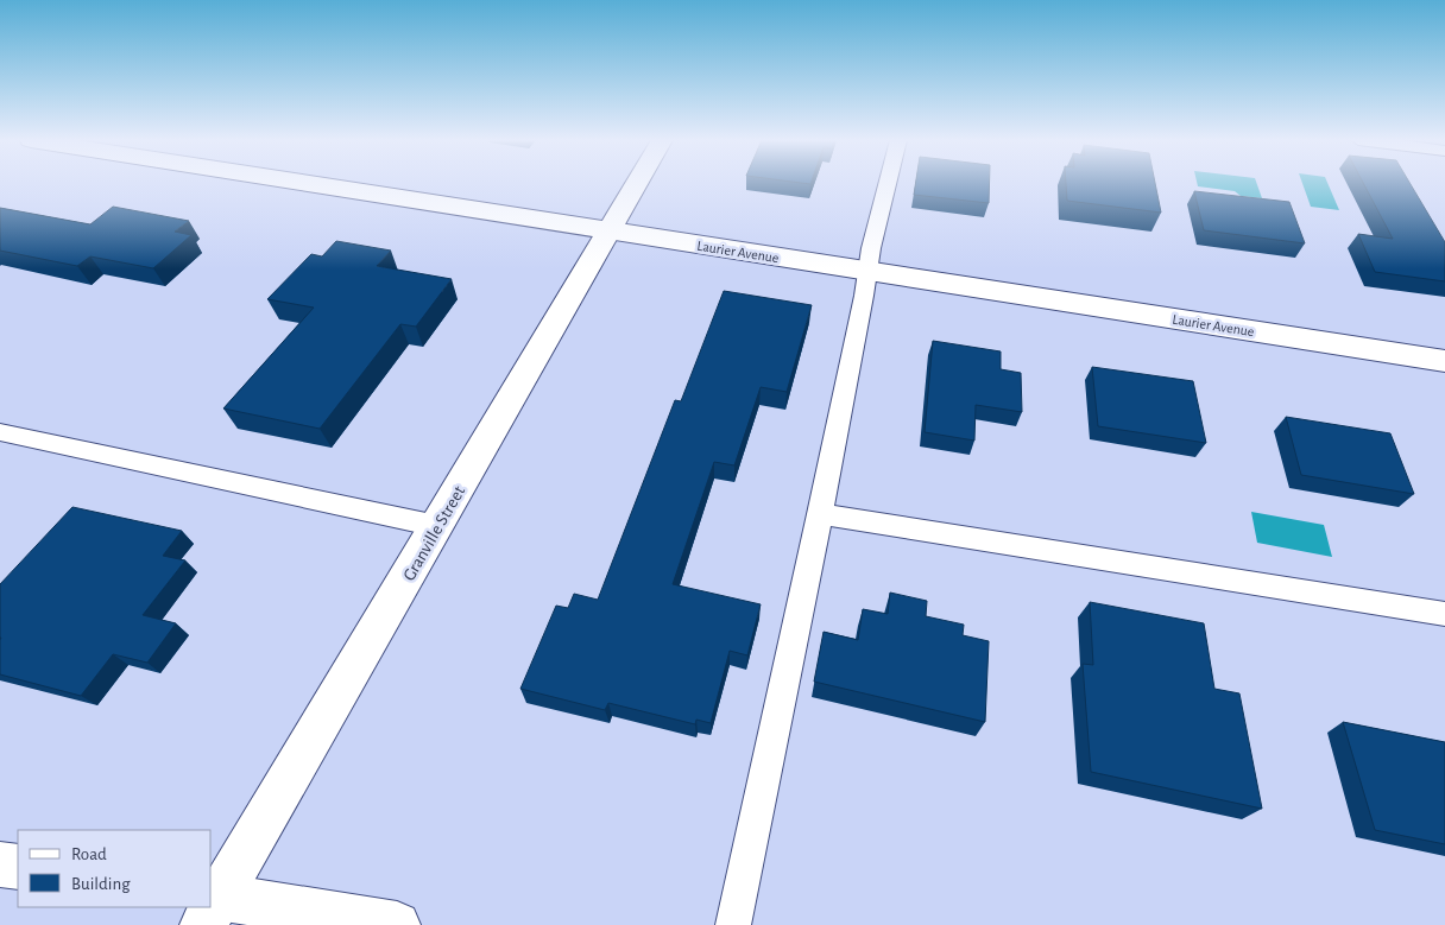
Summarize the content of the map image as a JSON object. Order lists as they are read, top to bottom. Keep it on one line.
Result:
{"streets":{"main road":["Laurier Avenue","Granville Street"]},"crossings":[["Laurier Avenue","Granville Street"]],"legend":["Road","Building"]}
